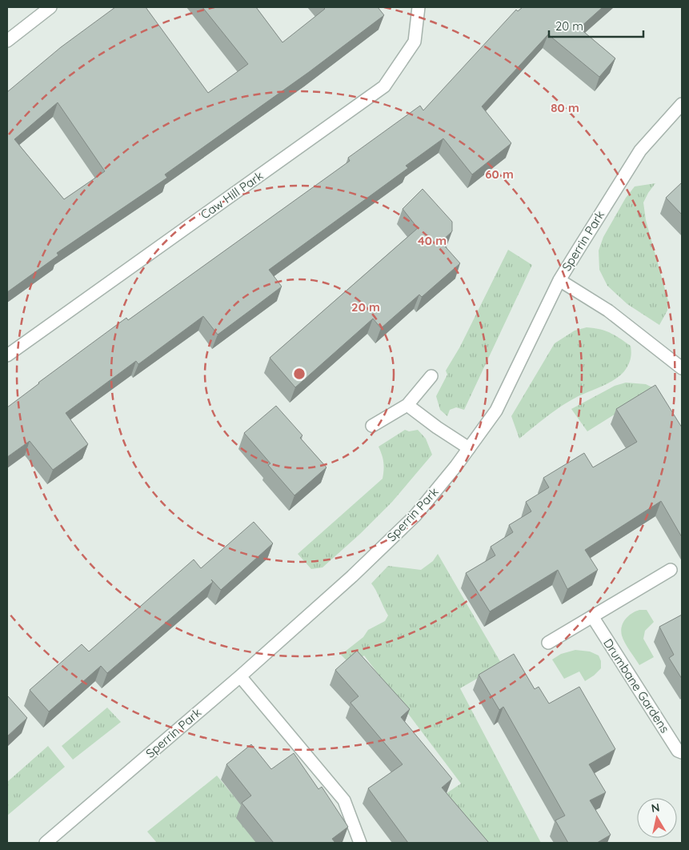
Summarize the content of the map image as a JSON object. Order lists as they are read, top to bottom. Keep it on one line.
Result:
{"streets":{"street":["Caw Hill Park","Sperrin Park","Drumbane Gardens"]},"scale_bar":"20 m","north":"top","rings":["80 m","60 m","40 m","20 m"]}
